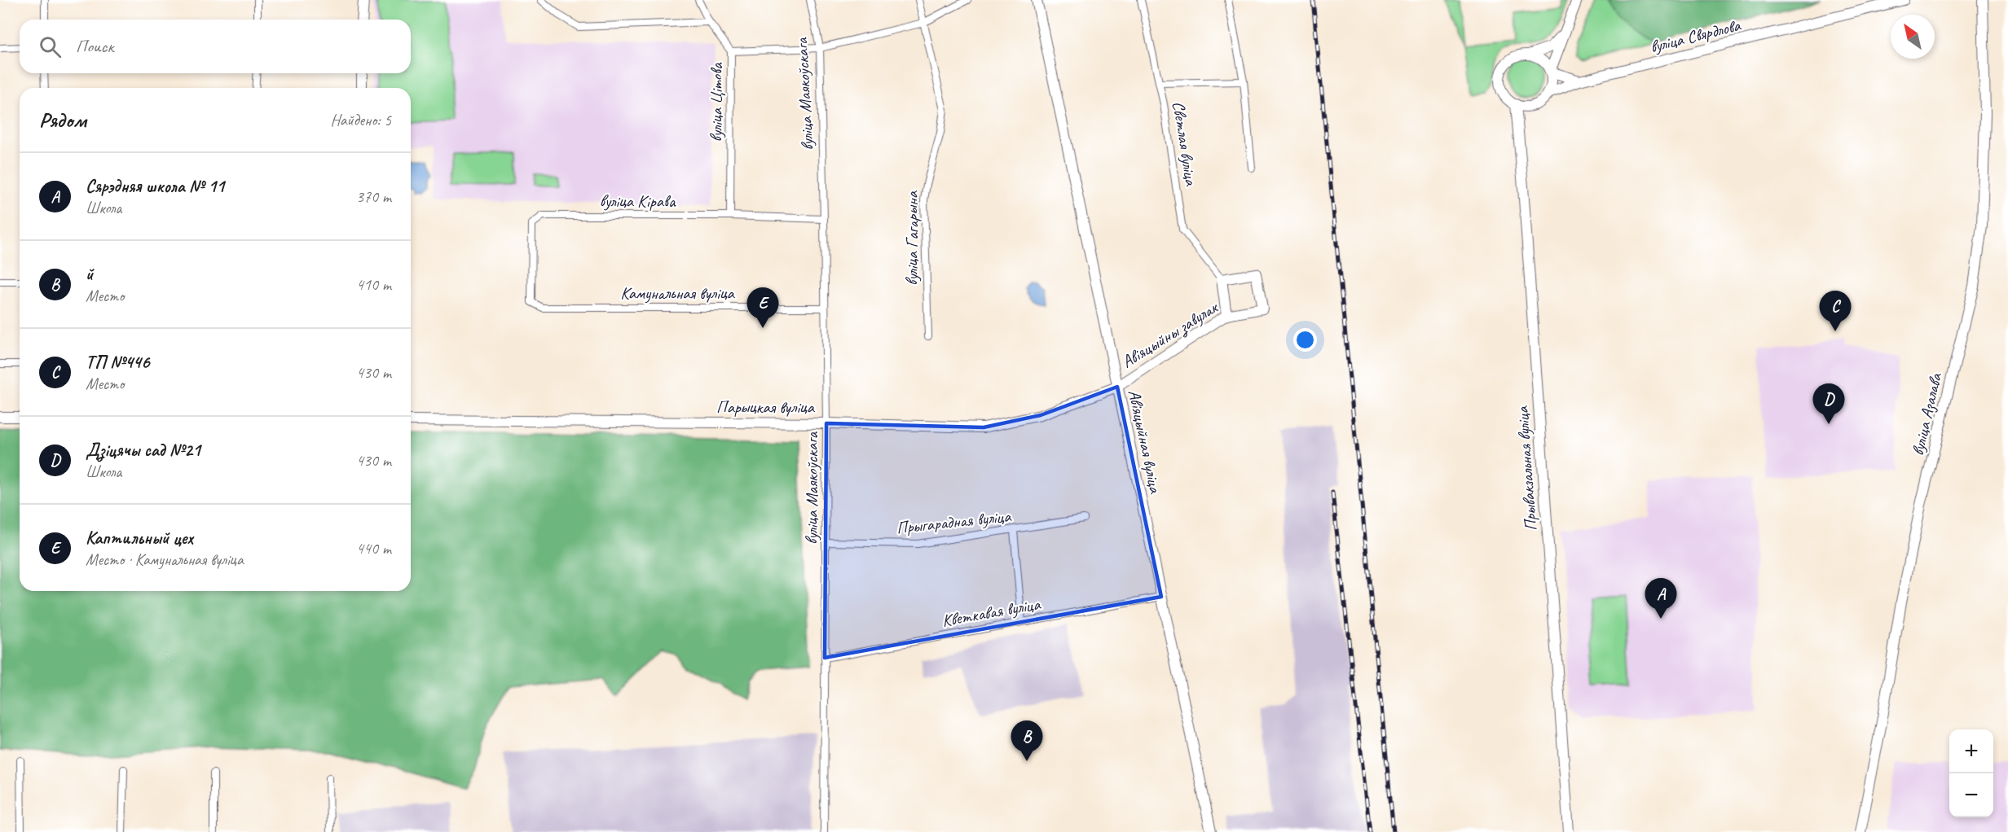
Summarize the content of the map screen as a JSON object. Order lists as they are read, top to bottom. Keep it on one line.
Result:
{"streets":{"street":["вуліца Свярдлова","вуліца Маякоўскага","вуліца Цітова","Светлая вуліца","вуліца Кірава","вуліца Гагарына","Камунальная вуліца","Авіяцыйны завулак","Парыцкая вуліца","вуліца Азалава","Авіяцыйная вуліца","Прывакзальная вуліца","Прыгарадная вуліца","Кветкавая вуліца"]},"crossings":[["вуліца Свярдлова","Прывакзальная вуліца"],["вуліца Маякоўскага","вуліца Кірава"],["вуліца Маякоўскага","Камунальная вуліца"],["вуліца Маякоўскага","Парыцкая вуліца"],["вуліца Маякоўскага","Прыгарадная вуліца"],["вуліца Маякоўскага","Кветкавая вуліца"],["вуліца Цітова","вуліца Кірава"],["Светлая вуліца","Авіяцыйны завулак"],["вуліца Кірава","Камунальная вуліца"],["Авіяцыйны завулак","Парыцкая вуліца"],["Авіяцыйны завулак","Авіяцыйная вуліца"],["Парыцкая вуліца","Авіяцыйная вуліца"],["Авіяцыйная вуліца","Кветкавая вуліца"]],"north":"top left","page":{"search":"Поиск","heading":["Рядом","Найдено: 5"],"list":[{"mark":"A","name":"Сярэдняя школа № 11","note":"Школа","value":"370 m"},{"mark":"B","name":"й","note":"Место","value":"410 m"},{"mark":"C","name":"ТП №446","note":"Место","value":"430 m"},{"mark":"D","name":"Дзіцячы сад №21","note":"Школа","value":"430 m"},{"mark":"E","name":"Каптильный цех","note":"Место · Камунальная вуліца","value":"440 m"}],"pins":["E","C","D","A","B"],"map_buttons":["+","−"]}}
